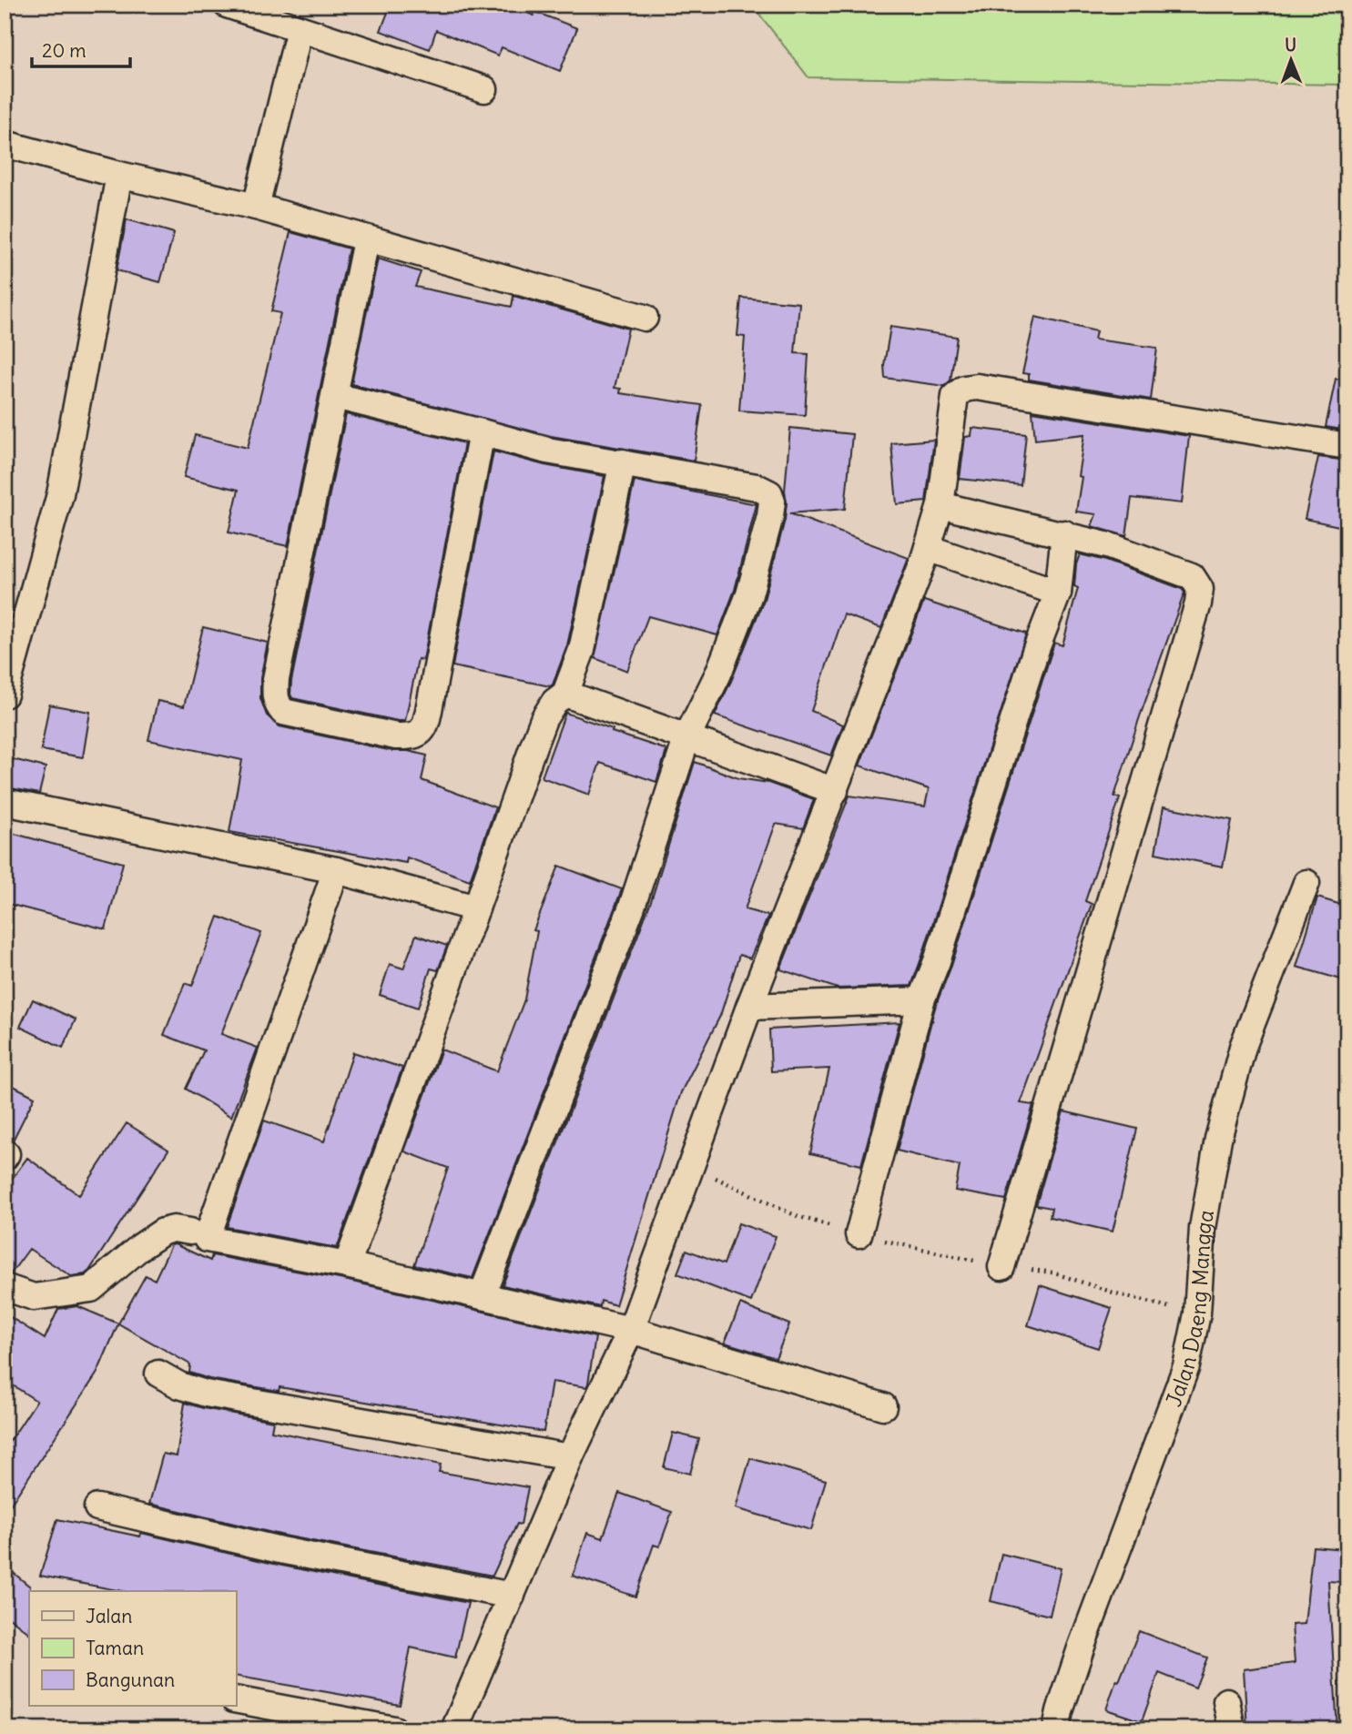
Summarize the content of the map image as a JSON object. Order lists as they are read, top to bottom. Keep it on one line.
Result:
{"streets":{"street":["Jalan Daeng Mangga"]},"legend":["Jalan","Taman","Bangunan"],"scale_bar":"20 m","north":"top"}
